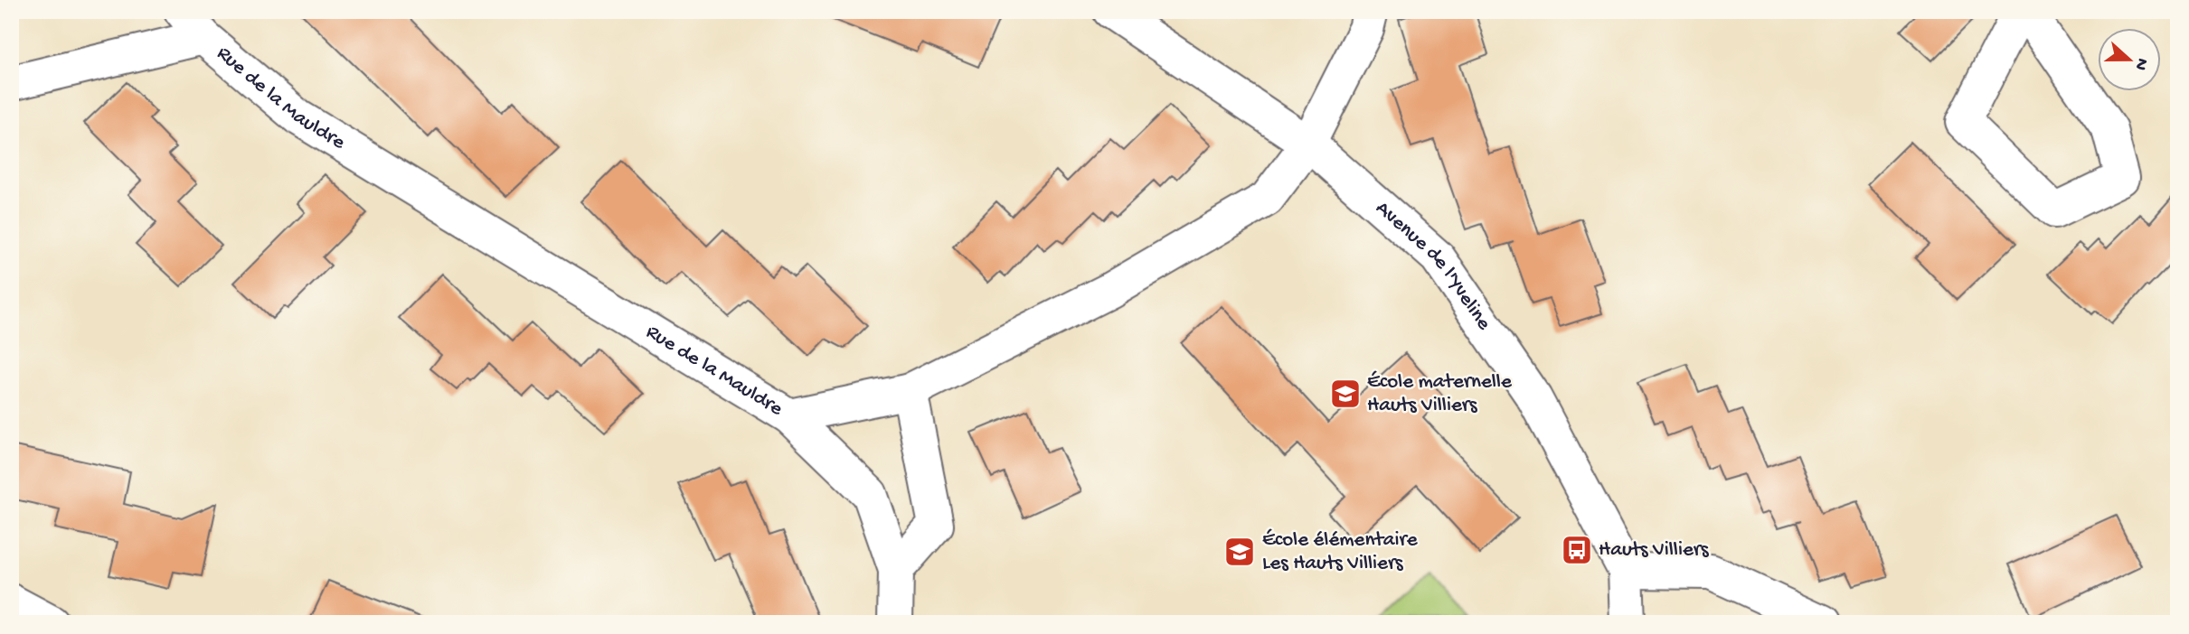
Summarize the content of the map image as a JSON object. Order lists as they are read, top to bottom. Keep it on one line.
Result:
{"streets":{"street":["Rue de la Mauldre","Avenue de l'Yveline"]},"crossings":[["Rue de la Mauldre","Avenue de l'Yveline"]],"places":{"school or university":["École maternelle Hauts Villiers","École élémentaire Les Hauts Villiers"],"bus stop":["Hauts Villiers"]},"north":"right"}
